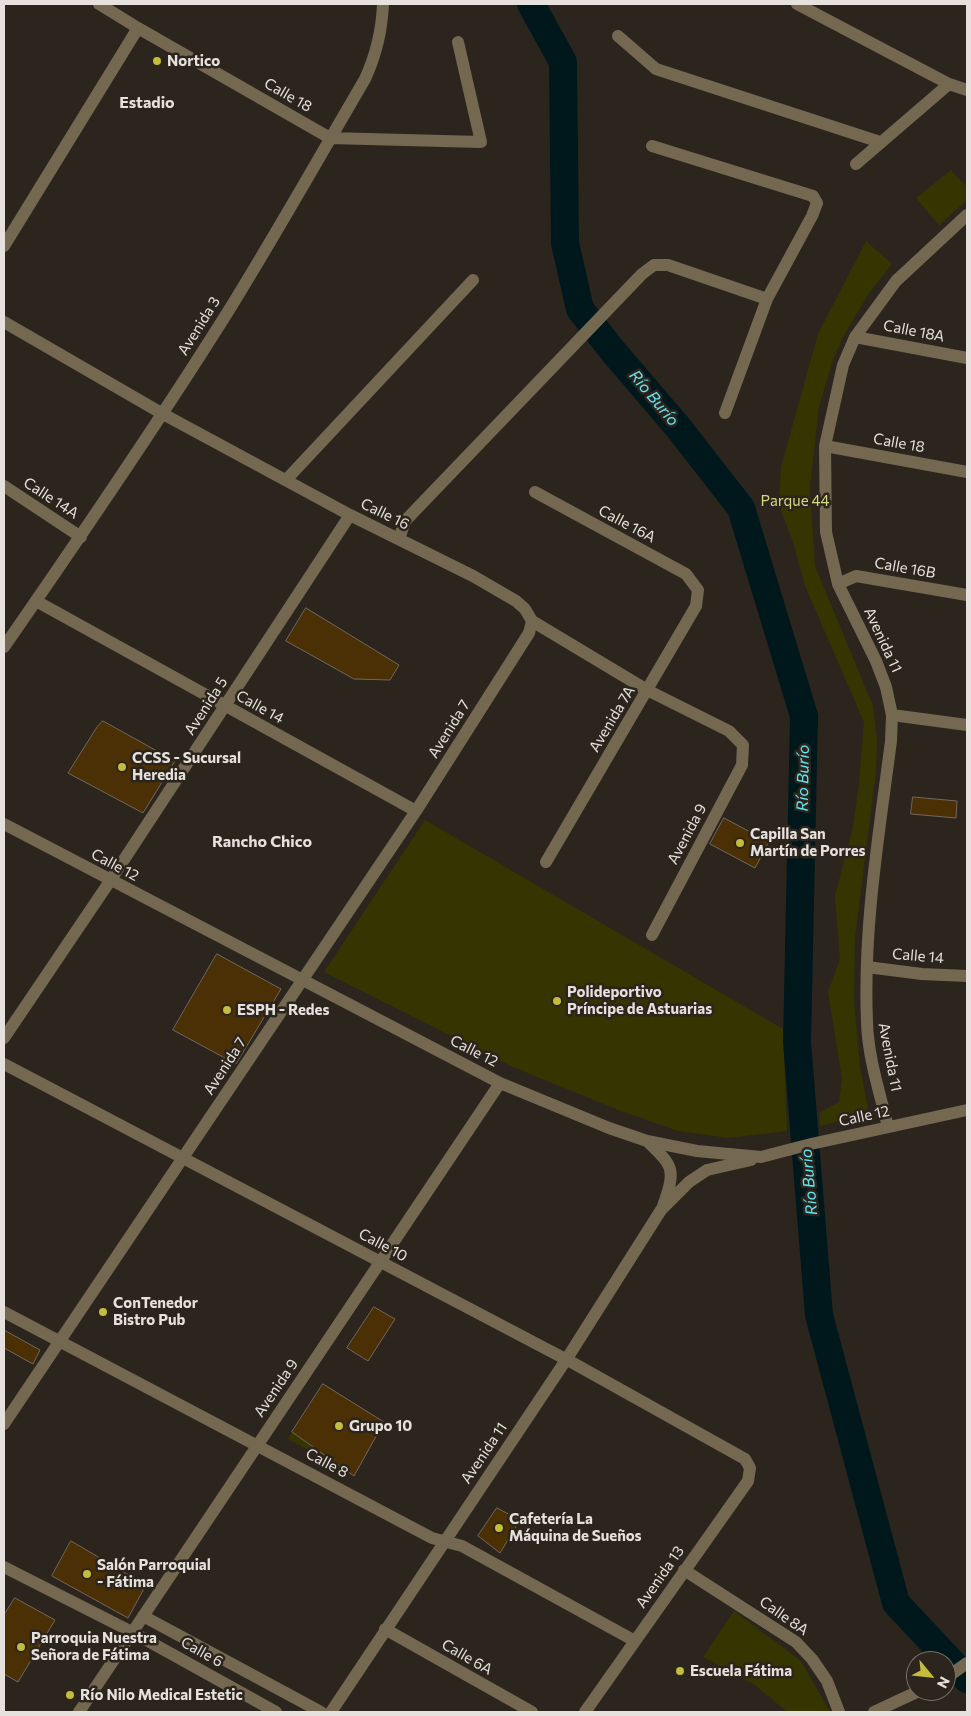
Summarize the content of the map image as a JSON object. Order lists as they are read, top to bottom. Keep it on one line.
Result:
{"streets":{"street":["Calle 18","Avenida 3","Calle 18A","Calle 14A","Calle 16","Calle 16A","Calle 16B","Avenida 11","Avenida 5","Calle 14","Avenida 7A","Avenida 7","Avenida 9","Calle 12","Calle 10","Calle 8","Avenida 13","Calle 8A","Calle 6","Calle 6A"]},"crossings":[["Calle 18","Avenida 3"],["Calle 18","Avenida 11"],["Avenida 3","Calle 14A"],["Avenida 3","Calle 16"],["Avenida 3","Calle 14"],["Calle 18A","Avenida 11"],["Calle 16","Avenida 5"],["Calle 16","Avenida 7A"],["Calle 16","Avenida 7"],["Calle 16","Avenida 9"],["Calle 16A","Avenida 7A"],["Calle 16B","Avenida 11"],["Avenida 11","Calle 14"],["Avenida 11","Calle 12"],["Avenida 11","Calle 10"],["Avenida 11","Calle 8"],["Avenida 11","Calle 6A"],["Avenida 5","Calle 14"],["Avenida 5","Calle 12"],["Calle 14","Avenida 7"],["Avenida 7","Calle 12"],["Avenida 7","Calle 10"],["Avenida 7","Calle 8"],["Avenida 9","Calle 12"],["Avenida 9","Calle 10"],["Avenida 9","Calle 8"],["Avenida 9","Calle 6"],["Calle 10","Avenida 13"],["Calle 8","Avenida 13"],["Avenida 13","Calle 8A"]],"districts":["Estadio","Rancho Chico"],"water":["Río Burío"],"parks":["Parque 44"],"places":["Nortico","CCSS - Sucursal Heredia","Capilla San Martín de Porres","Polideportivo Príncipe de Astuarias","ESPH - Redes","ConTenedor Bistro Pub","Grupo 10","Cafetería La Máquina de Sueños","Salón Parroquial - Fátima","Parroquia Nuestra Señora de Fátima","Escuela Fátima","Río Nilo Medical Estetic"],"north":"bottom right"}
